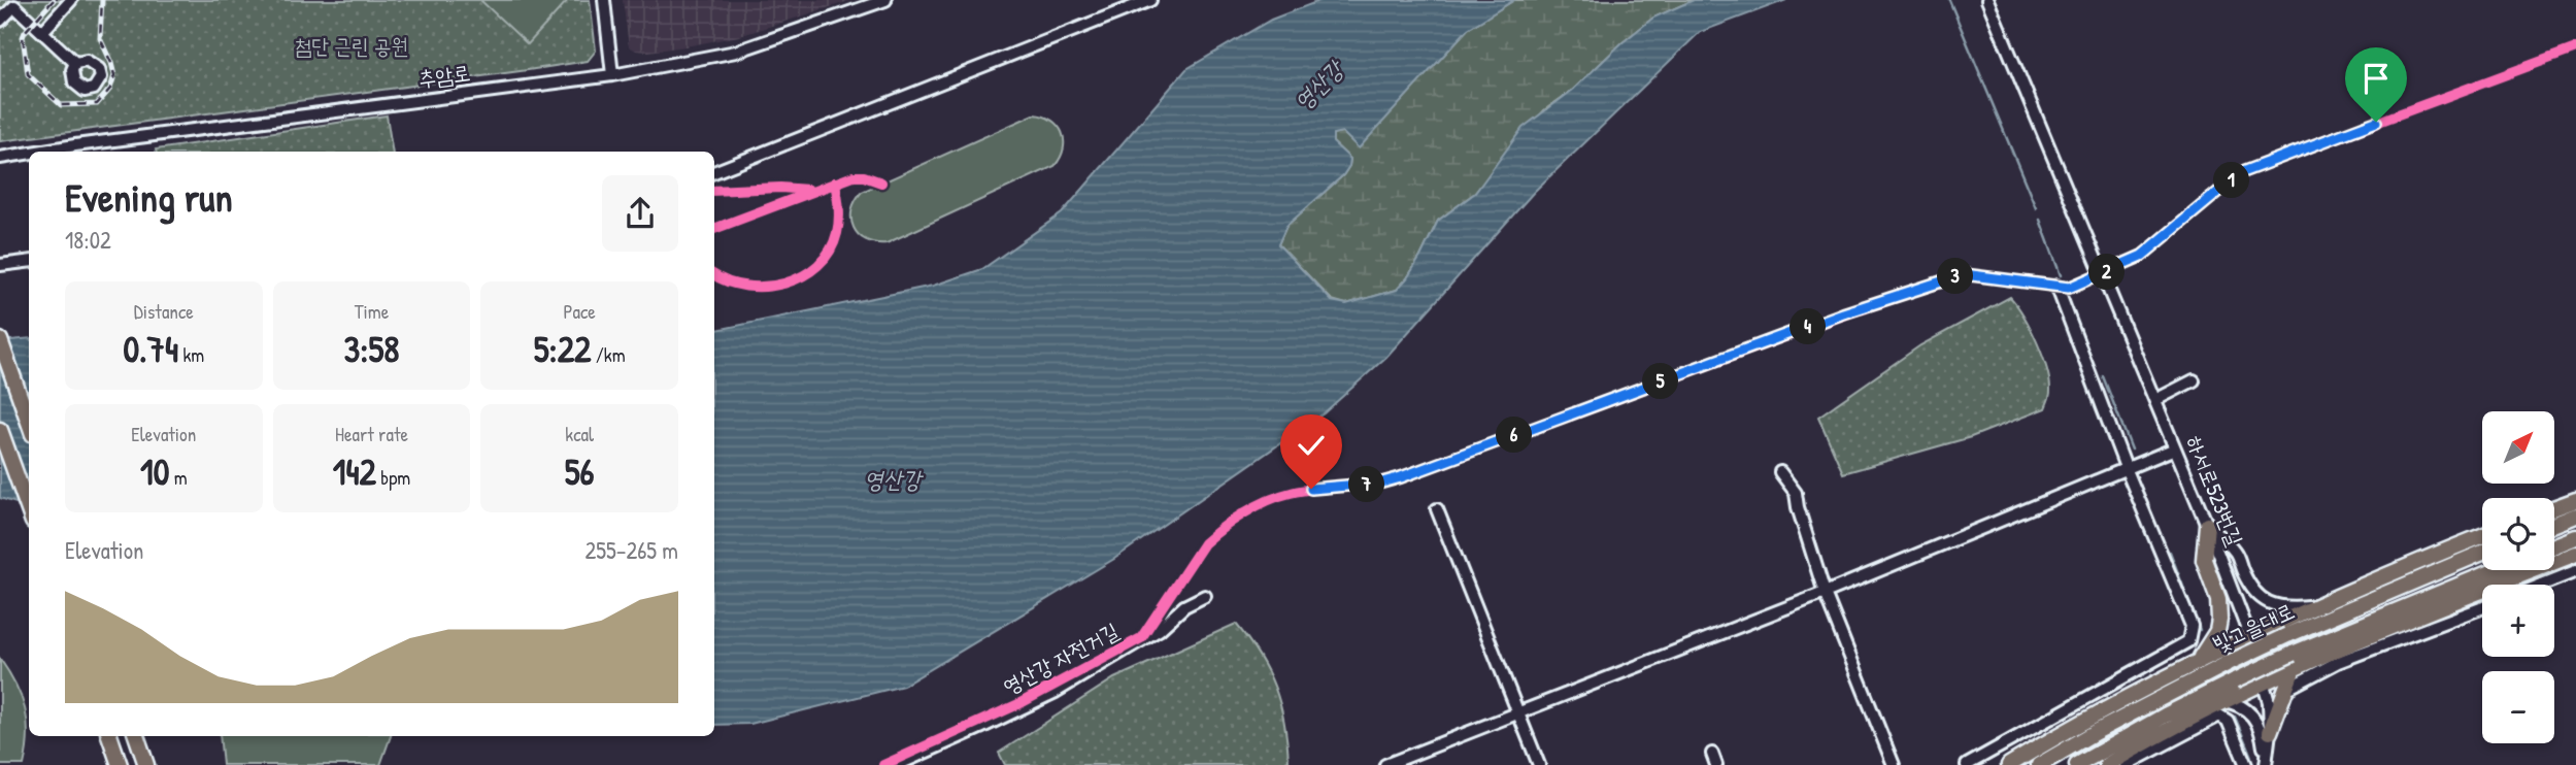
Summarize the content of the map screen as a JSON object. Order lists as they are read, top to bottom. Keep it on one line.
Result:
{"streets":{"main road":["빛고을대로"],"street":["추암로","하서로523번길"],"cycle path":["영산강 자전거길"]},"crossings":[["하서로523번길","빛고을대로"]],"water":["영산강"],"parks":["첨단 근린 공원"],"north":"top right","page":{"heading":["Evening run","18:02"],"pins":["1","2","3","4","5","6","7"],"stats":[["Distance","0.74 km"],["Time","3:58"],["Pace","5:22 /km"],["Elevation","10 m"],["Heart rate","142 bpm"],["kcal","56"]],"map_buttons":["+","−"],"chart":["Elevation","255–265 m"]}}
